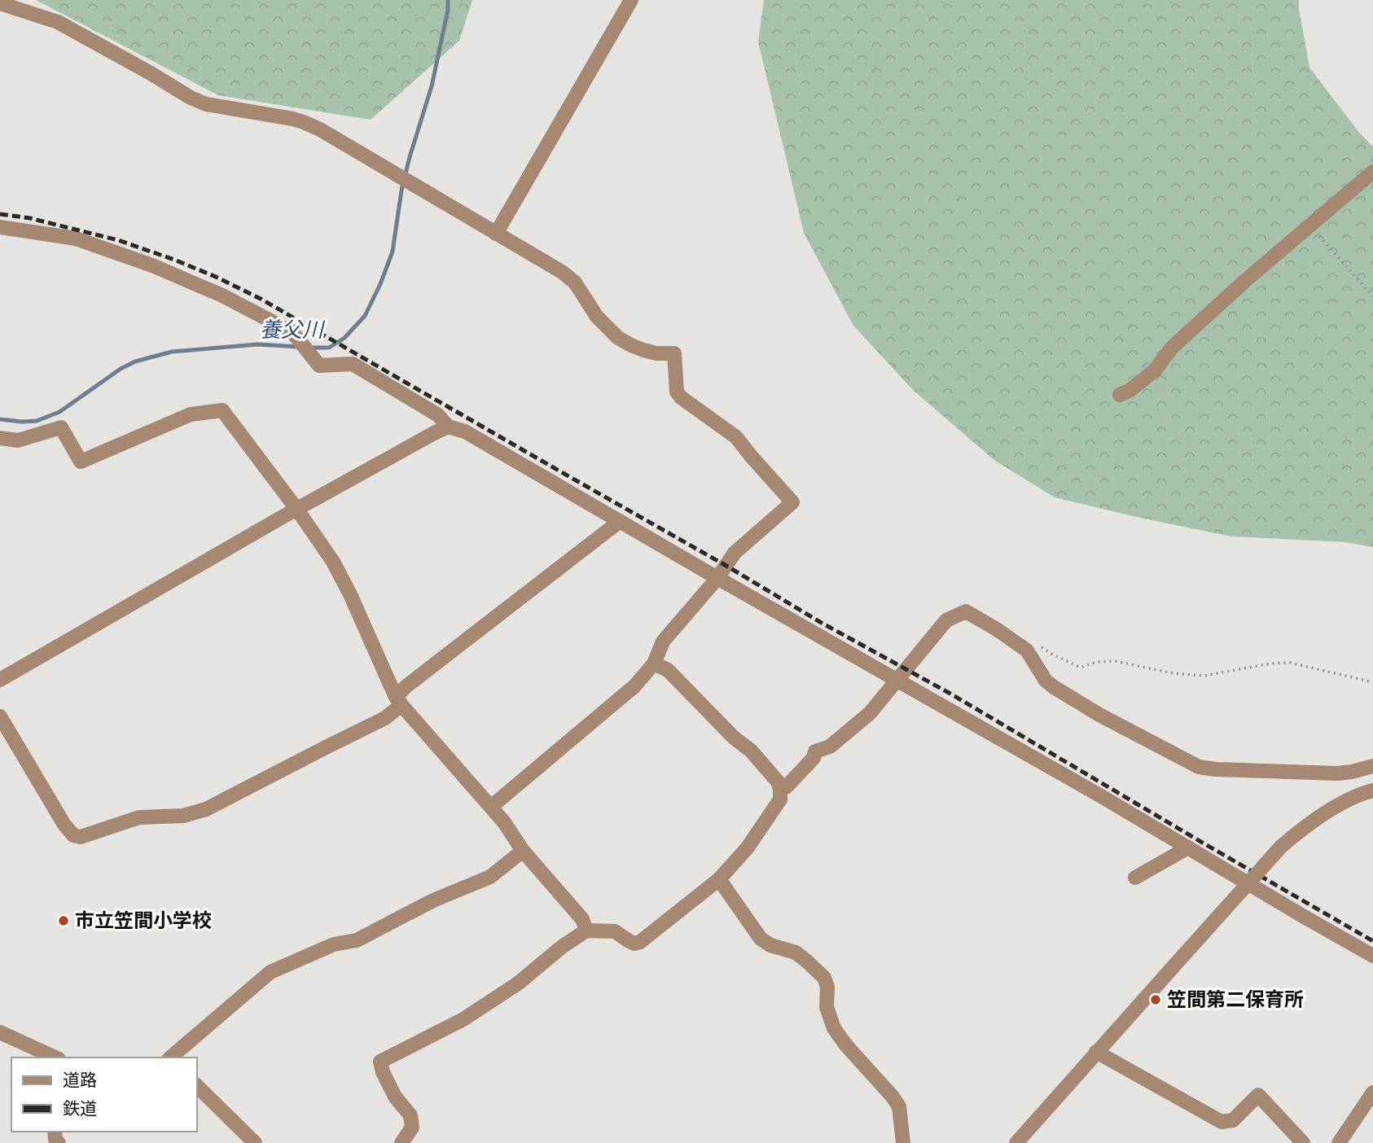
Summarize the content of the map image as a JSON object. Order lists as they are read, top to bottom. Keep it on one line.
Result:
{"water":["養父川"],"places":["市立笠間小学校","笠間第二保育所"],"legend":["道路","鉄道"]}
